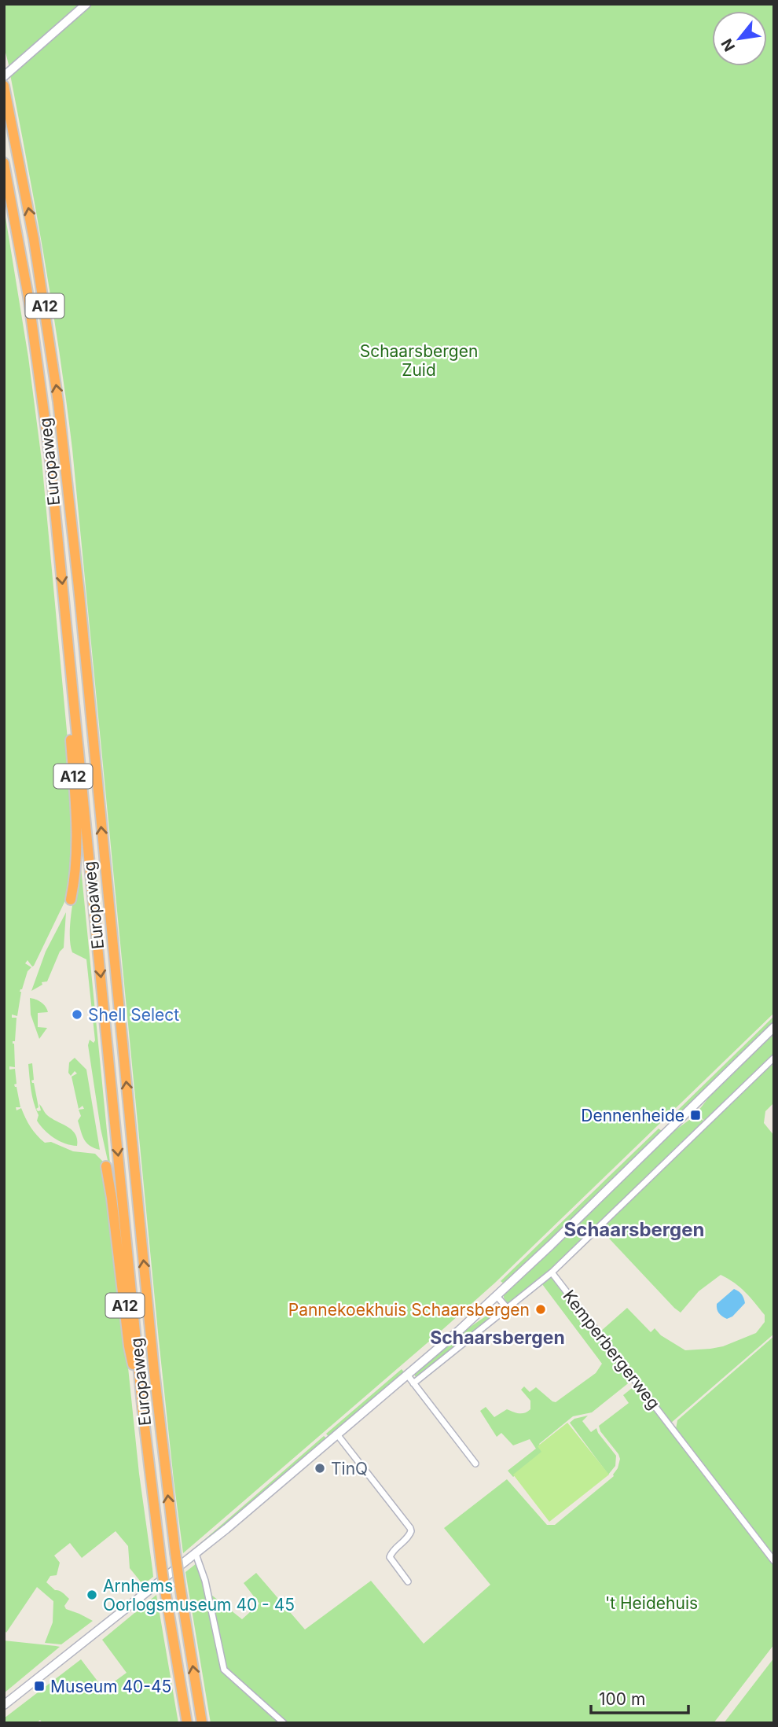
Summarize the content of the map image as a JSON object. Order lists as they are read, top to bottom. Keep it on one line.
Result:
{"streets":{"highway":["A12","Europaweg"],"street":["Kemperbergerweg"]},"crossings":[["A12","Europaweg"]],"districts":["Schaarsbergen","Schaarsbergen"],"parks":["Schaarsbergen Zuid","'t Heidehuis"],"places":{"other":["Shell Select","Pannekoekhuis Schaarsbergen","TinQ","Arnhems Oorlogsmuseum 40 - 45"],"transit":["Dennenheide","Museum 40-45"]},"scale_bar":"100 m","north":"bottom left"}
